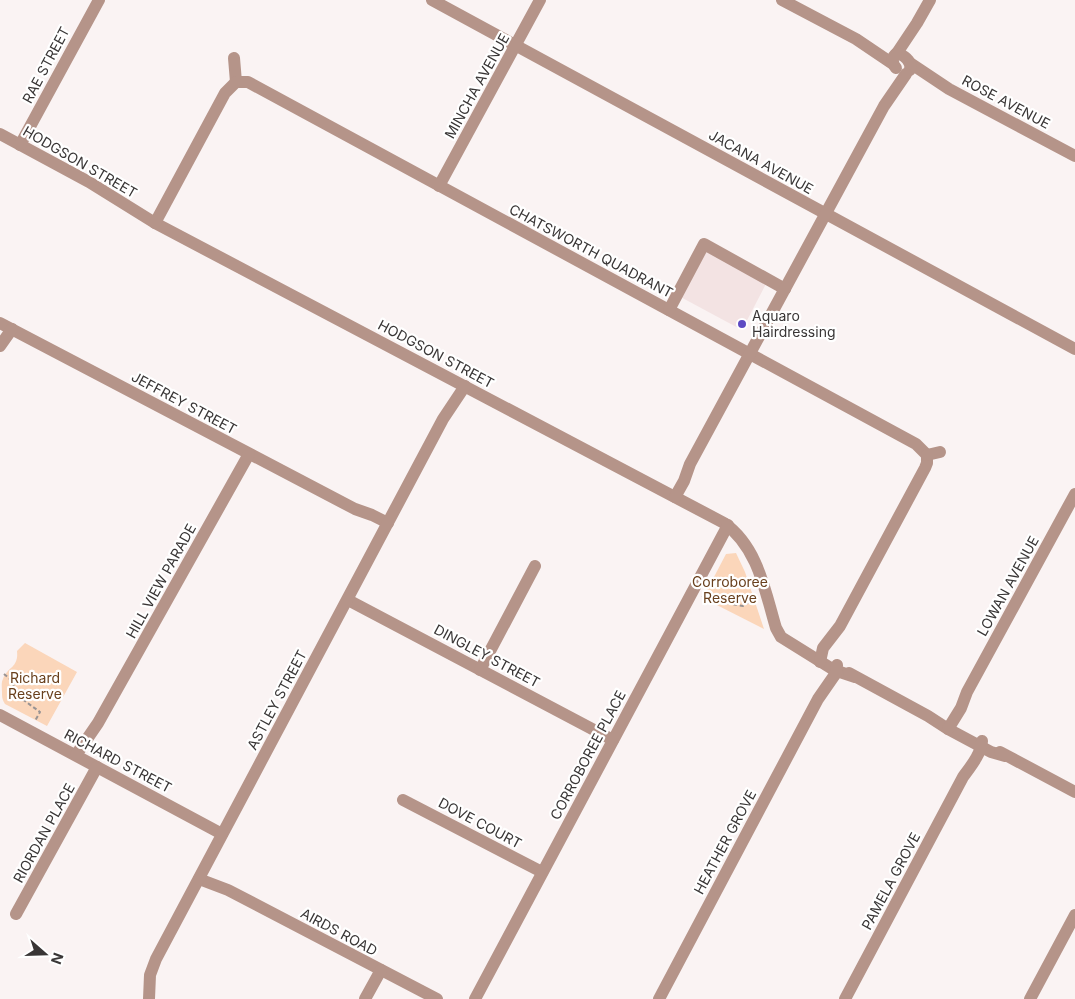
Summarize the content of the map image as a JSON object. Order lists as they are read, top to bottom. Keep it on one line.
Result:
{"streets":{"street":["RAE STREET","MINCHA AVENUE","ROSE AVENUE","HODGSON STREET","JACANA AVENUE","CHATSWORTH QUADRANT","JEFFREY STREET","HILL VIEW PARADE","LOWAN AVENUE","DINGLEY STREET","ASTLEY STREET","CORROBOREE PLACE","RICHARD STREET","DOVE COURT","RIORDAN PLACE","HEATHER GROVE","PAMELA GROVE","AIRDS ROAD"]},"crossings":[["RAE STREET","HODGSON STREET"],["MINCHA AVENUE","JACANA AVENUE"],["MINCHA AVENUE","CHATSWORTH QUADRANT"],["HODGSON STREET","LOWAN AVENUE"],["HODGSON STREET","ASTLEY STREET"],["HODGSON STREET","CORROBOREE PLACE"],["HODGSON STREET","HEATHER GROVE"],["HODGSON STREET","PAMELA GROVE"],["JEFFREY STREET","HILL VIEW PARADE"],["JEFFREY STREET","ASTLEY STREET"],["HILL VIEW PARADE","RICHARD STREET"],["DINGLEY STREET","ASTLEY STREET"],["DINGLEY STREET","CORROBOREE PLACE"],["ASTLEY STREET","RICHARD STREET"],["ASTLEY STREET","AIRDS ROAD"],["CORROBOREE PLACE","DOVE COURT"],["RICHARD STREET","RIORDAN PLACE"]],"parks":["Corroboree Reserve","Richard Reserve"],"places":["Aquaro Hairdressing"],"north":"right"}
